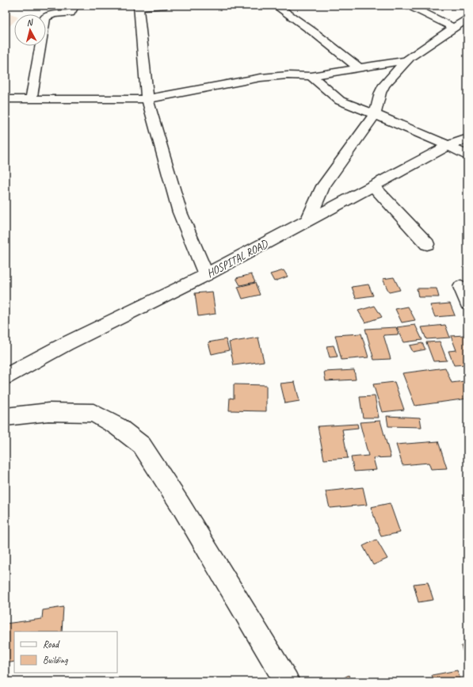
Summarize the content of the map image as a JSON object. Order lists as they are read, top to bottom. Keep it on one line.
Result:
{"streets":{"street":["HOSPITAL ROAD"]},"legend":["Road","Building"],"north":"top"}
